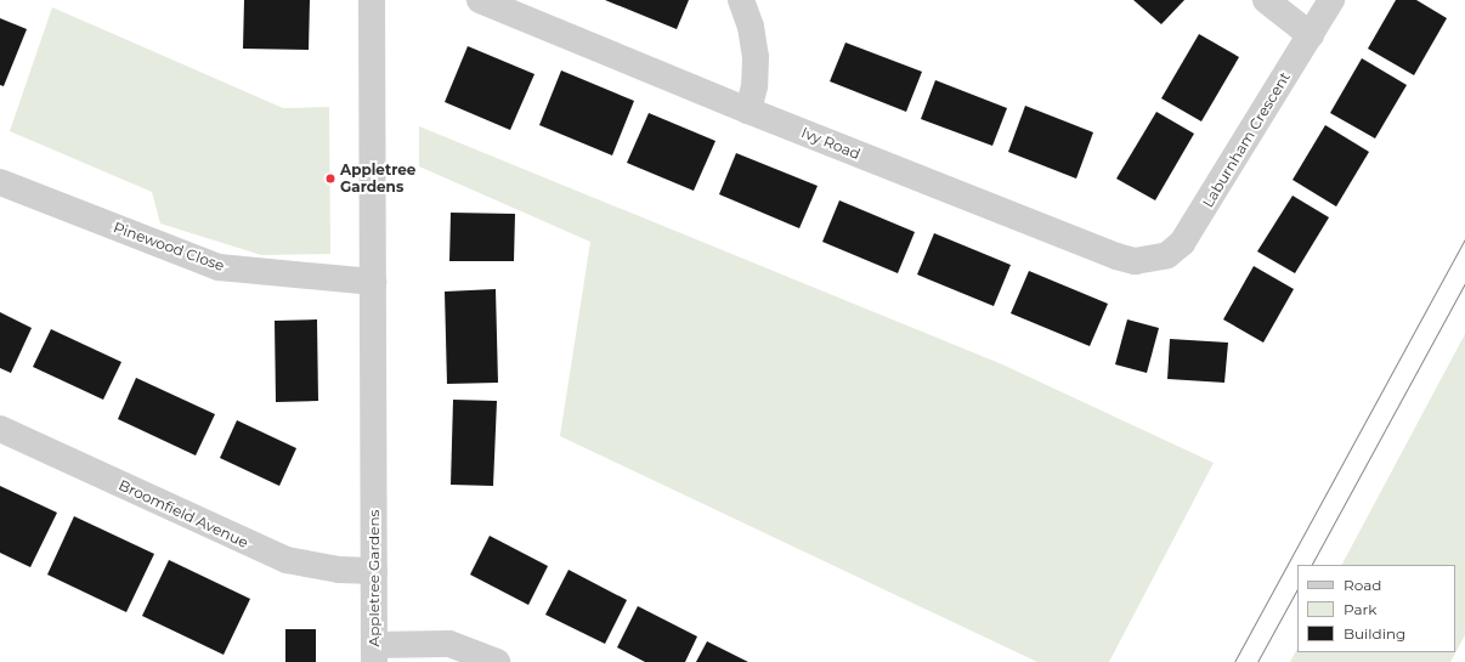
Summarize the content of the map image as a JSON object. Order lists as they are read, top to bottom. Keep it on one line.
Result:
{"streets":{"street":["Laburnham Crescent","Ivy Road","Pinewood Close","Broomfield Avenue","Appletree Gardens"]},"crossings":[["Laburnham Crescent","Ivy Road"],["Pinewood Close","Appletree Gardens"],["Broomfield Avenue","Appletree Gardens"]],"places":["Appletree Gardens"],"legend":["Road","Park","Building"]}
